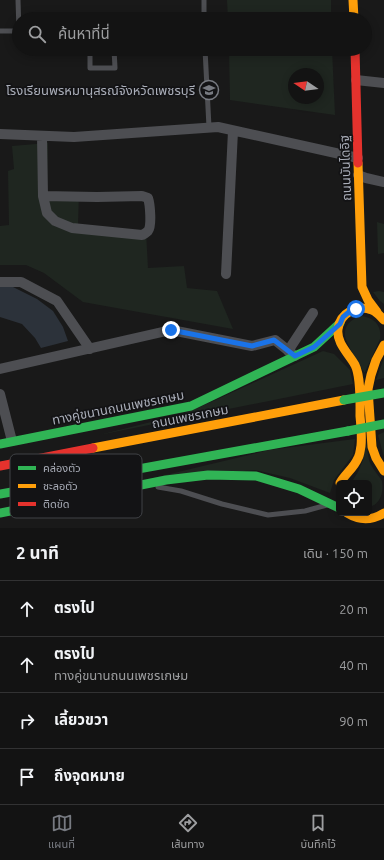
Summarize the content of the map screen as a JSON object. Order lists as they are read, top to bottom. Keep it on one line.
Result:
{"streets":{"main road":["ถนนบันไดอิฐ","ทางคู่ขนานถนนเพชรเกษม","ถนนเพชรเกษม"]},"crossings":[["ถนนบันไดอิฐ","ทางคู่ขนานถนนเพชรเกษม"]],"places":{"school or university":["โรงเรียนพรหมานุสรณ์จังหวัดเพชรบุรี"]},"legend":["คล่องตัว","ชะลอตัว","ติดขัด"],"north":"left","page":{"search":"ค้นหาที่นี่","heading":["2 นาที","เดิน · 150 m"],"list":[["ตรงไป","20 m"],["ตรงไป","ทางคู่ขนานถนนเพชรเกษม","40 m"],["เลี้ยวขวา","90 m"],"ถึงจุดหมาย"],"nav":["แผนที่","เส้นทาง","บันทึกไว้"]}}
